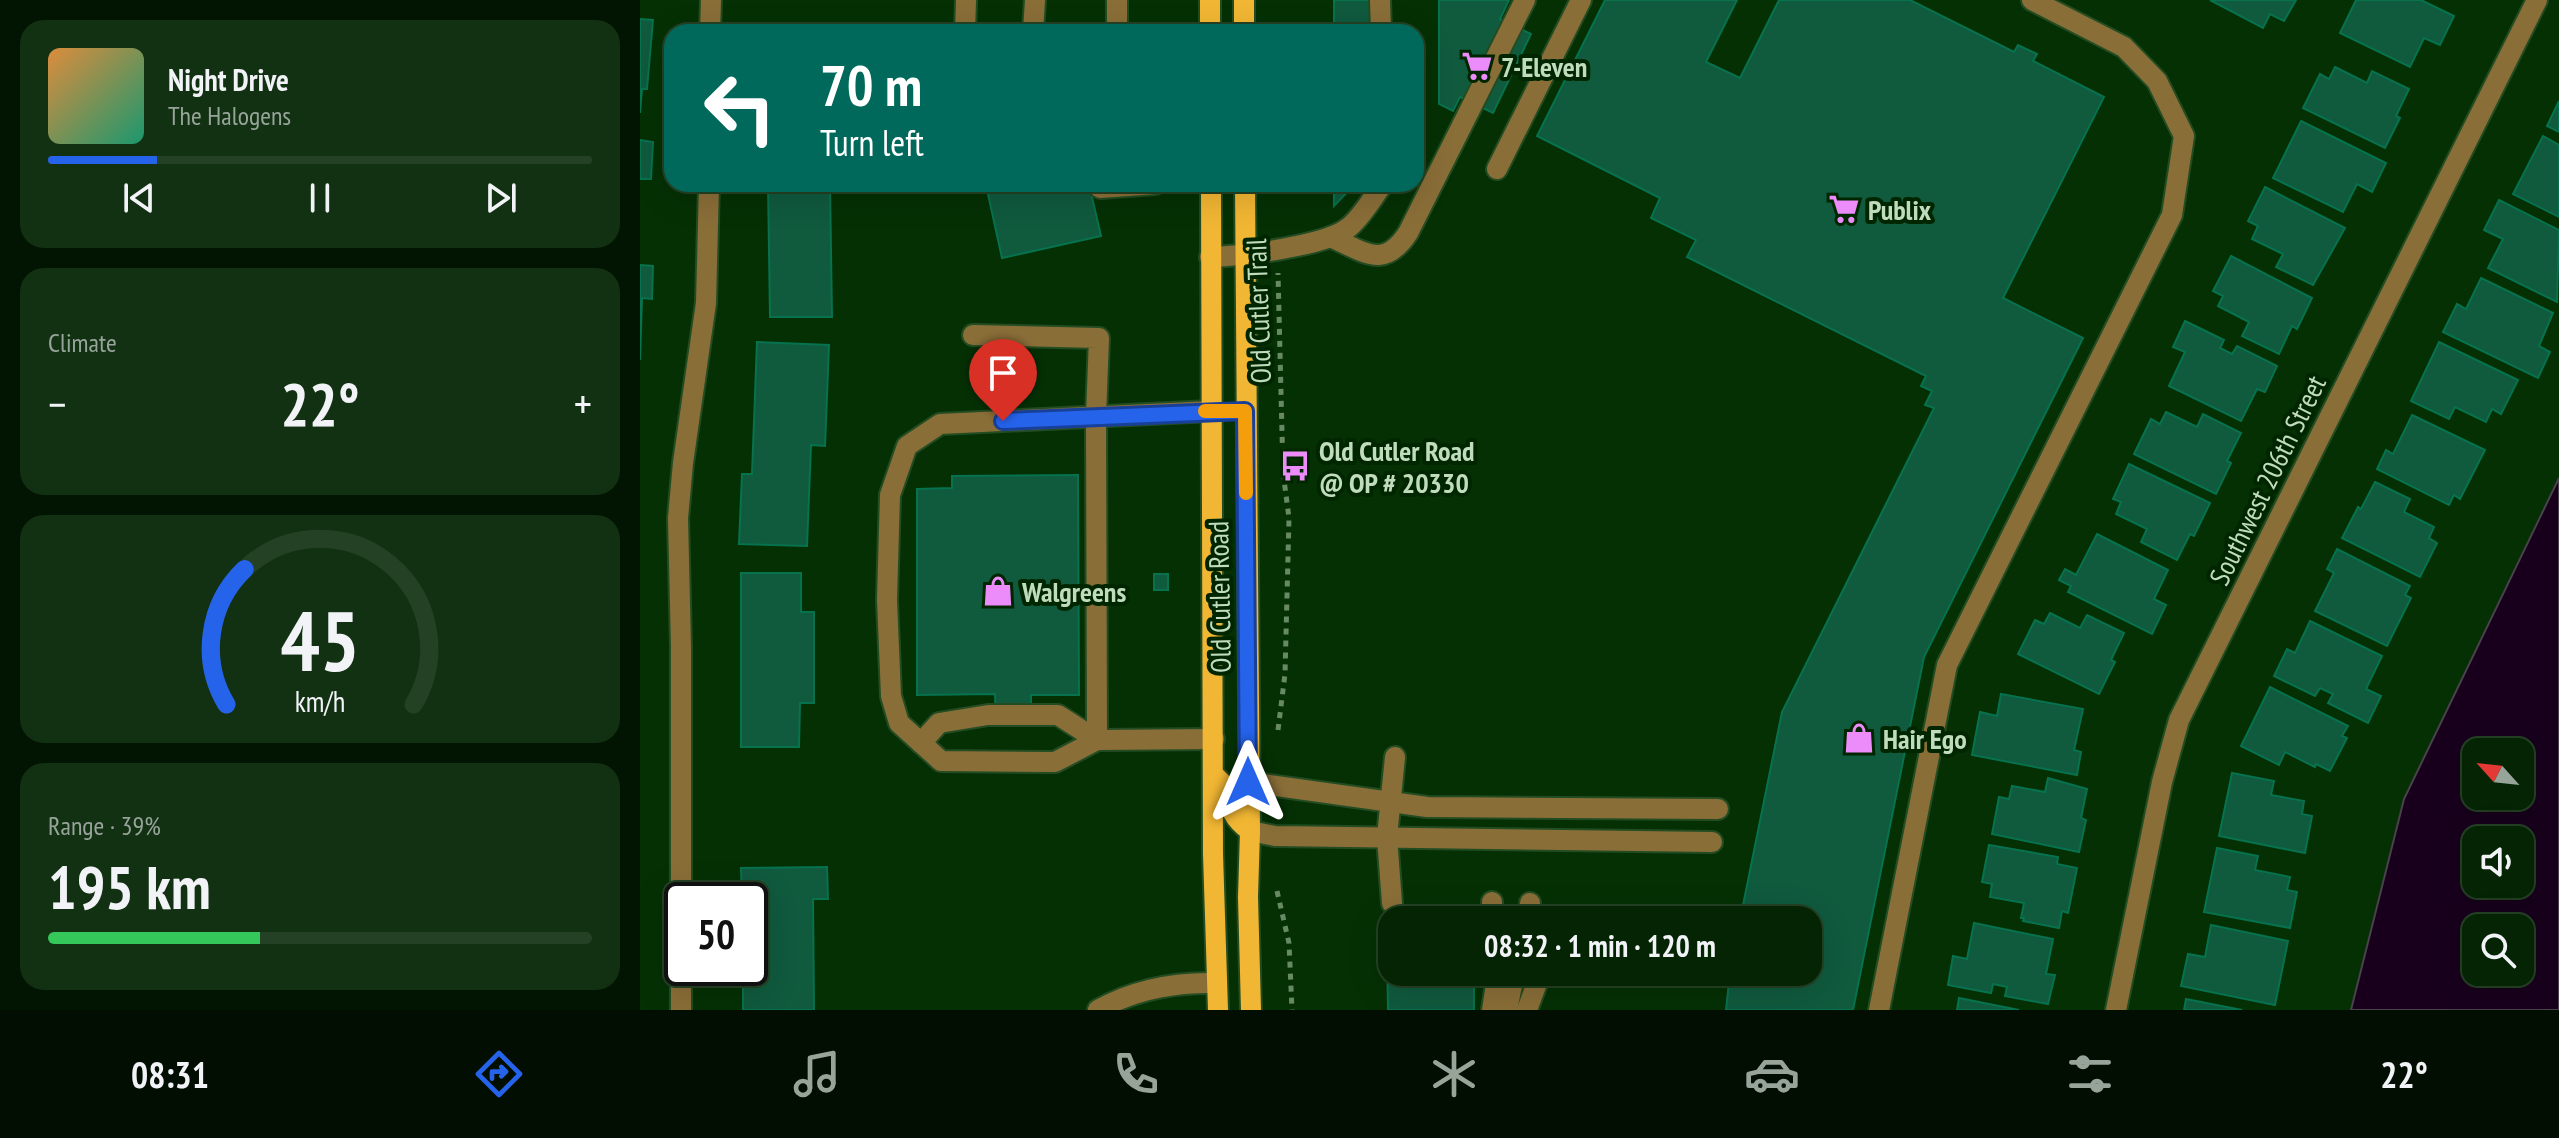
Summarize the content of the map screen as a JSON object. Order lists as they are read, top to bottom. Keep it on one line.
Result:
{"streets":{"main road":["Old Cutler Road"],"street":["Southwest 206th Street"],"path":["Old Cutler Trail"]},"places":{"supermarket":["7-Eleven","Publix"],"bus stop":["Old Cutler Road @ OP # 20330"],"shop":["Walgreens","Hair Ego"]},"north":"top left","page":{"turn":["70 m","Turn left"],"song":["Night Drive","The Halogens"],"tile":["Climate",["Range · 39%","195 km"]],"heat":["−","22°","+"],"limit":"50","trip":"08:32 · 1 min · 120 m","tabs":["08:31","22°"],"gauge":["45","km/h"]}}
